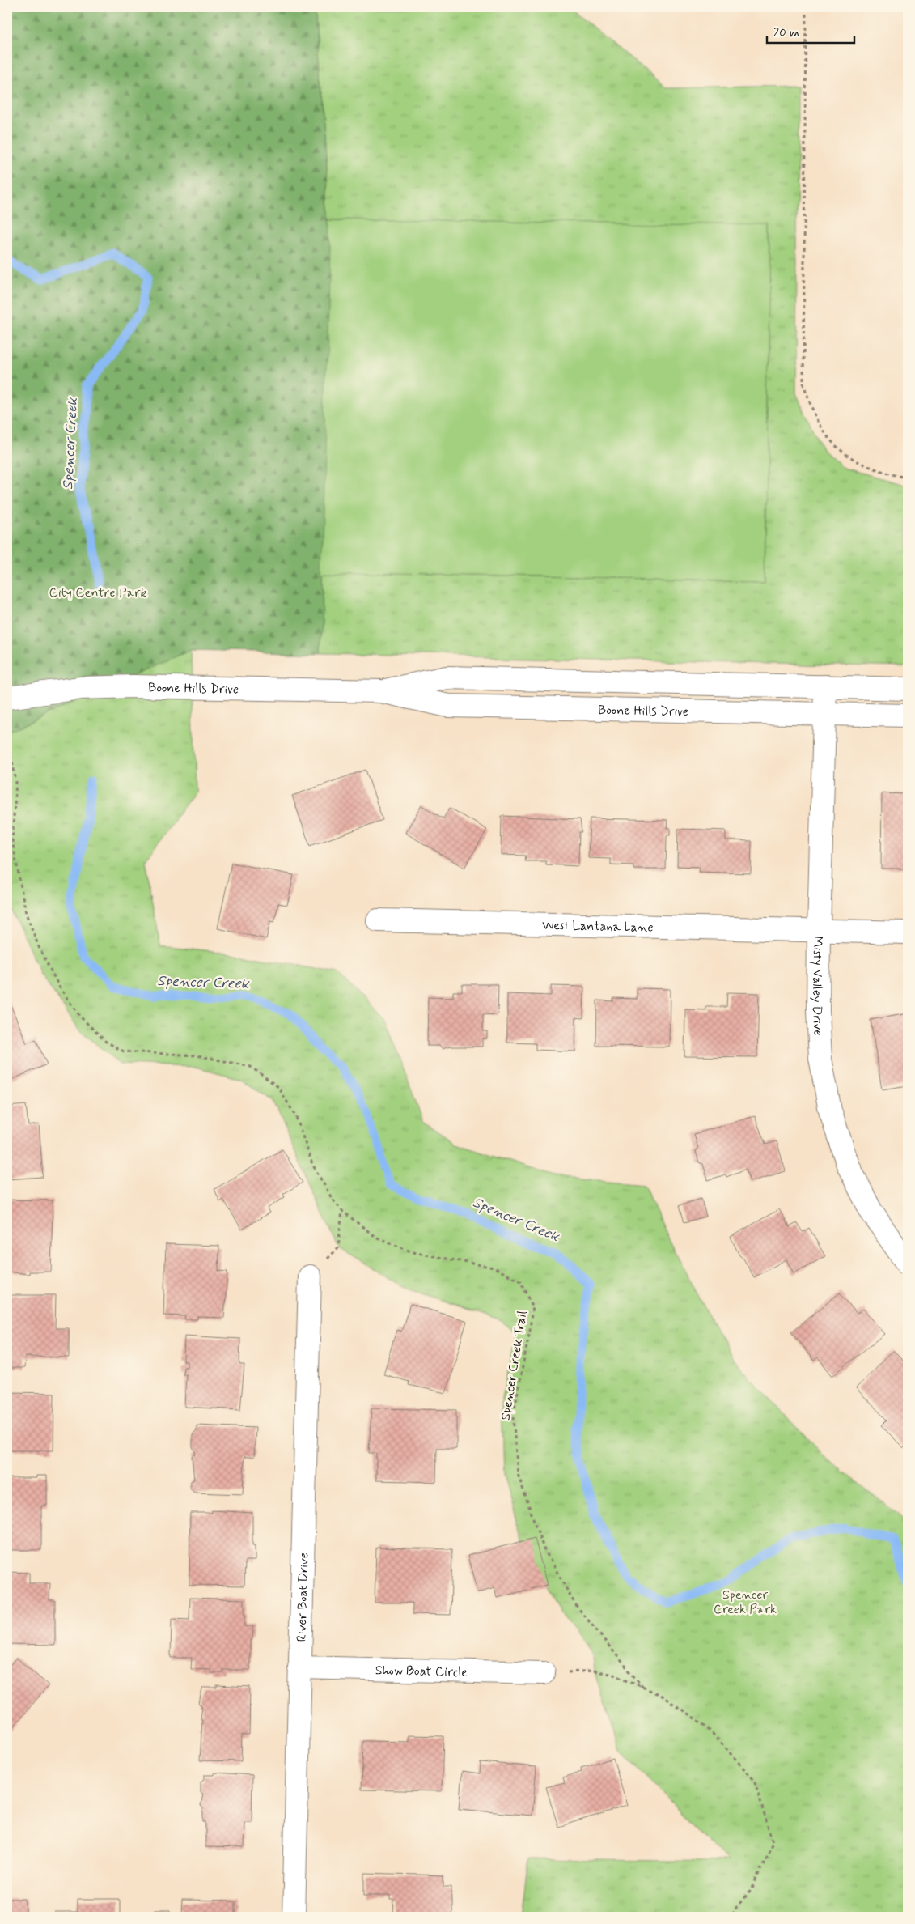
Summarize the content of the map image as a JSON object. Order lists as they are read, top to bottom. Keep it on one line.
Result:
{"streets":{"street":["Boone Hills Drive","West Lantana Lane","Misty Valley Drive","River Boat Drive","Show Boat Circle"],"path":["Spencer Creek Trail"]},"crossings":[["Boone Hills Drive","Misty Valley Drive"],["West Lantana Lane","Misty Valley Drive"],["Spencer Creek Trail","Show Boat Circle"],["River Boat Drive","Show Boat Circle"]],"water":["Spencer Creek"],"parks":["City Centre Park","Spencer Creek Park"],"scale_bar":"20 m"}
